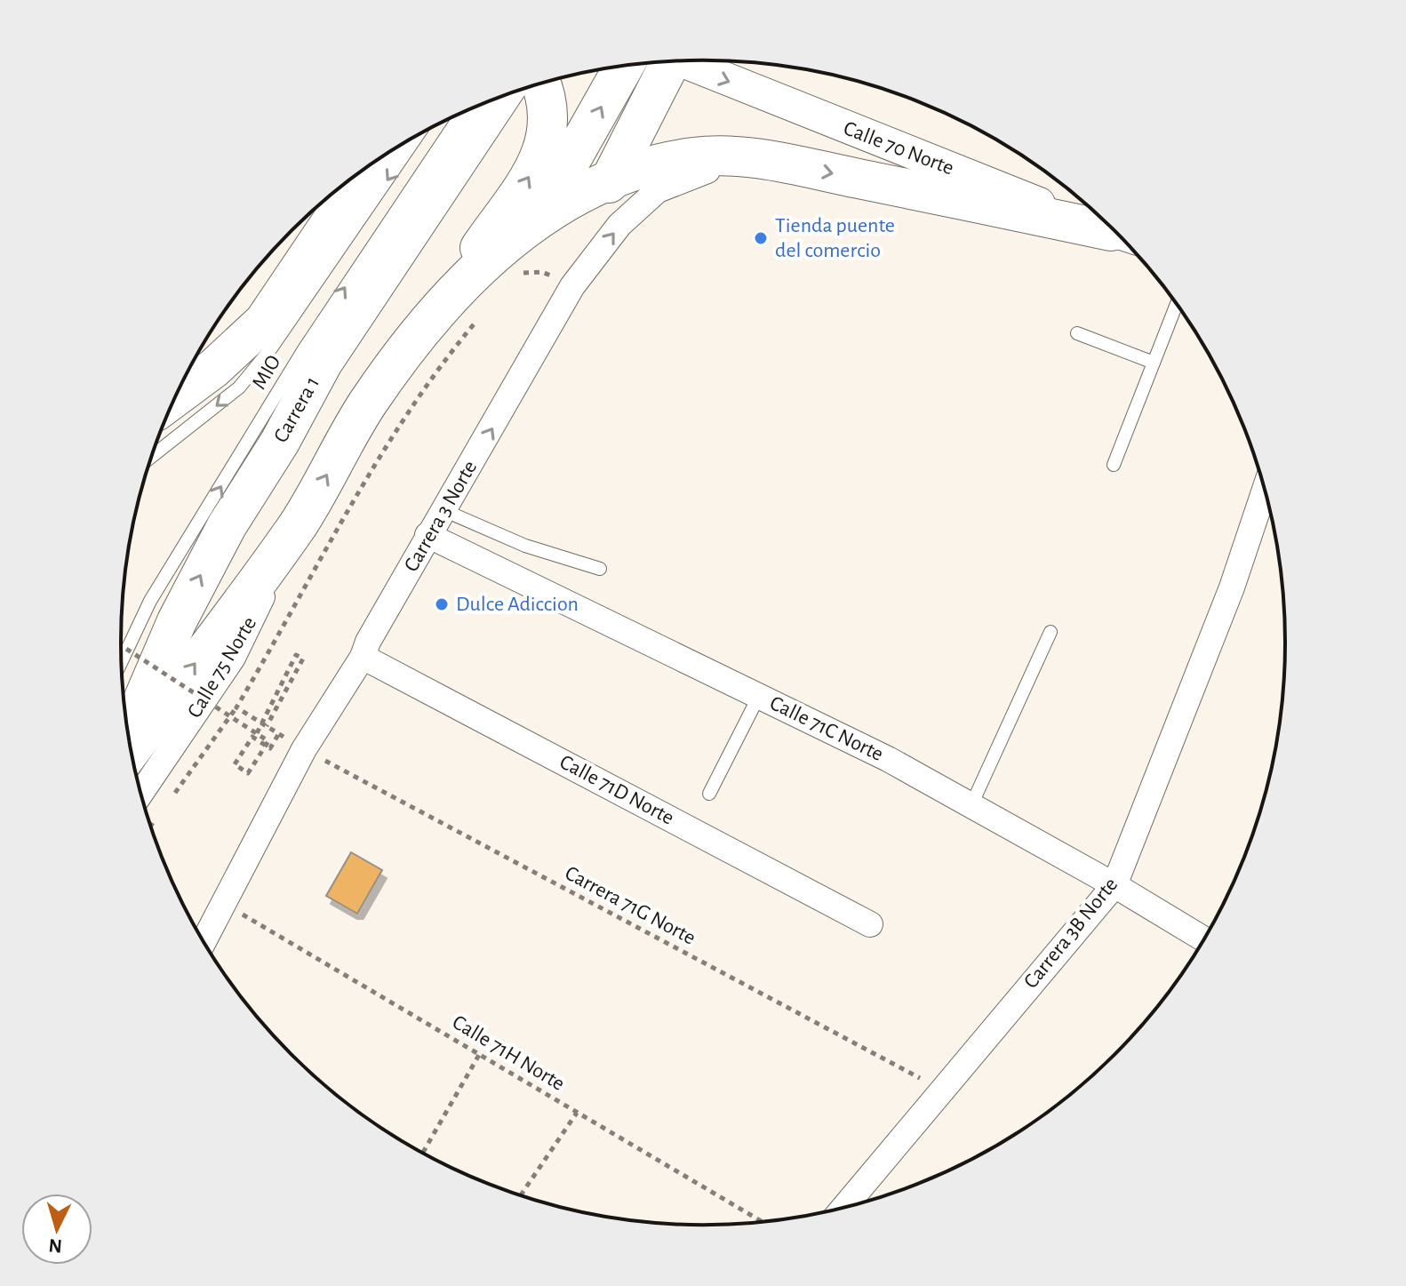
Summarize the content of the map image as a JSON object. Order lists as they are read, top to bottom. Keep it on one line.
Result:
{"streets":{"main road":["Carrera 1"],"street":["Calle 70 Norte","Carrera 3 Norte","Calle 75 Norte","Calle 71C Norte","Calle 71D Norte","Carrera 3B Norte"],"lane":["MIO"],"path":["Carrera 71G Norte","Calle 71H Norte"]},"crossings":[["MIO","Carrera 1"],["Carrera 3 Norte","Calle 71C Norte"],["Carrera 3 Norte","Calle 71D Norte"],["Carrera 3 Norte","Carrera 71G Norte"],["Carrera 3 Norte","Calle 71H Norte"],["Calle 71C Norte","Carrera 3B Norte"],["Carrera 71G Norte","Carrera 3B Norte"]],"one_way":["Calle 70 Norte","Carrera 3 Norte"],"places":["Tienda puente del comercio","Dulce Adiccion"],"north":"bottom"}
